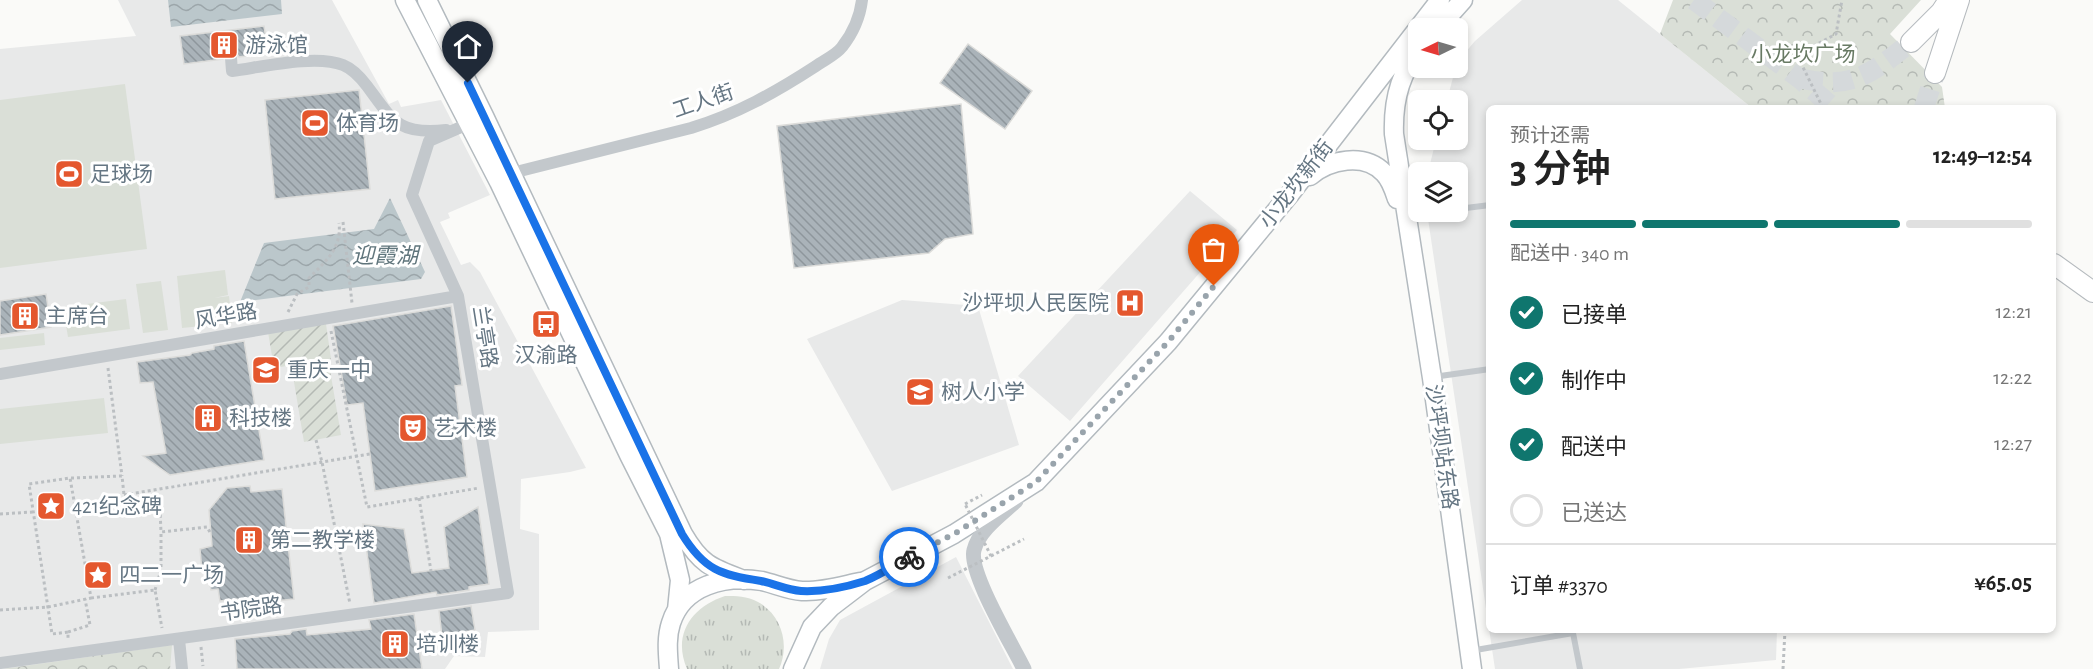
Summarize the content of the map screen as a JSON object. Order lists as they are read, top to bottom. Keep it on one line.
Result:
{"streets":{"main road":["小龙坎新街","沙坪坝站东路"],"street":["工人街","风华路","兰亭路","书院路"]},"crossings":[["风华路","兰亭路"],["兰亭路","书院路"]],"water":["迎霞湖"],"parks":["小龙坎广场"],"places":{"building":["游泳馆","主席台","科技楼","第二教学楼","培训楼"],"sports":["体育场","足球场"],"hospital":["沙坪坝人民医院"],"bus stop":["汉渝路"],"school or university":["重庆一中","树人小学"],"theatre":["艺术楼"],"place":["421纪念碑","四二一广场"]},"north":"left","page":{"heading":["3 分钟","预计还需","12:49–12:54"],"panel":["订单 #3370","¥65.05"],"bar":"配送中 · 340 m","list":[["已接单","12:21"],["制作中","12:22"],["配送中","12:27"],"已送达"]}}
